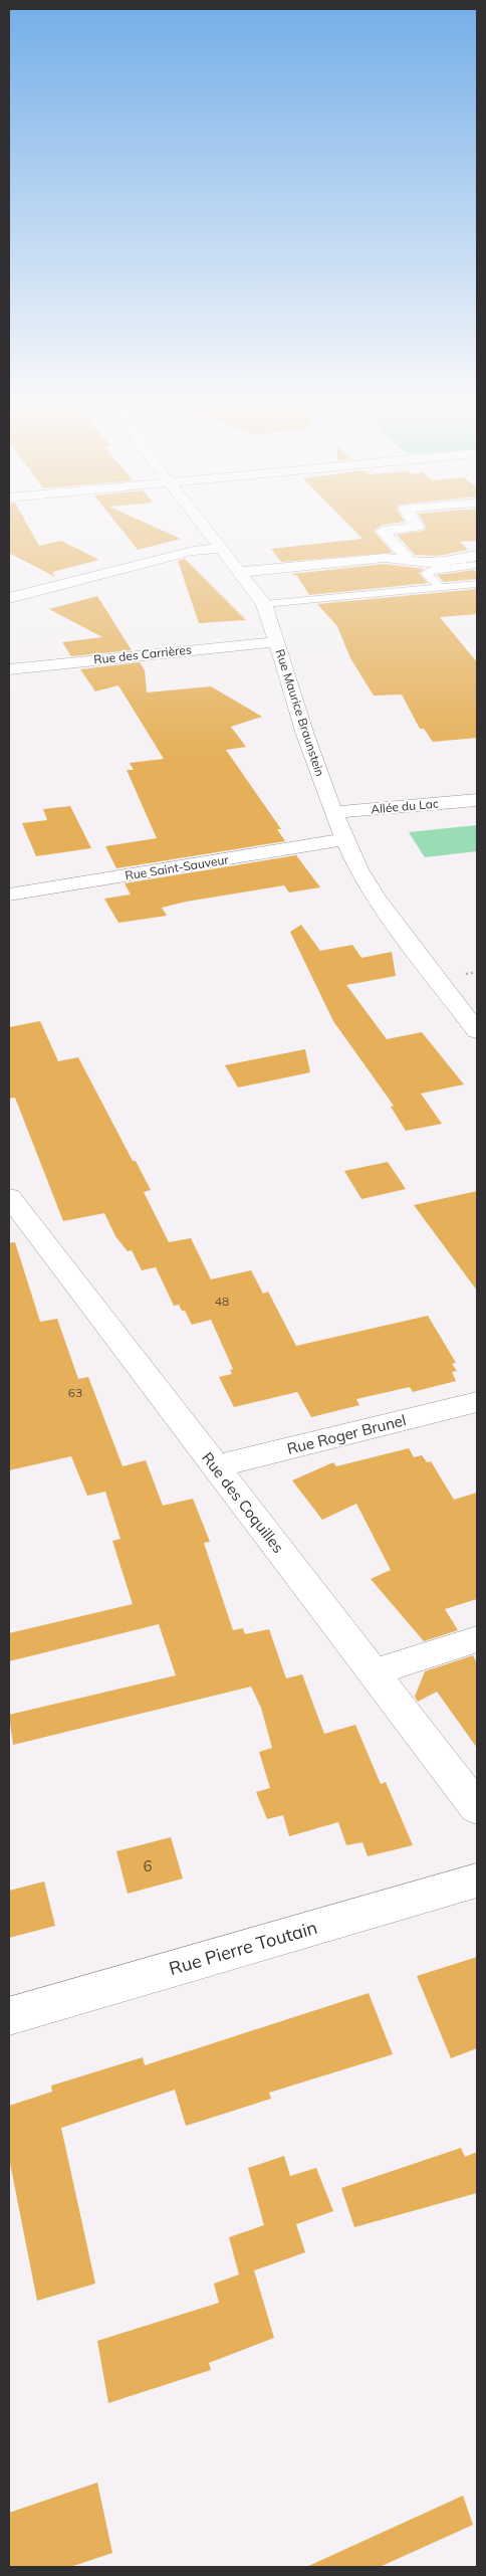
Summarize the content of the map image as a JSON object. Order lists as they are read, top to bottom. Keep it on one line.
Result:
{"streets":{"street":["Rue des Carrières","Rue Maurice Braunstein","Allée du Lac","Rue Saint-Sauveur","Rue Roger Brunel","Rue des Coquilles","Rue Pierre Toutain"]},"crossings":[["Rue des Carrières","Rue Maurice Braunstein"],["Rue Maurice Braunstein","Allée du Lac"],["Rue Maurice Braunstein","Rue Saint-Sauveur"],["Rue Roger Brunel","Rue des Coquilles"]],"house_numbers":["48","63","6"]}
